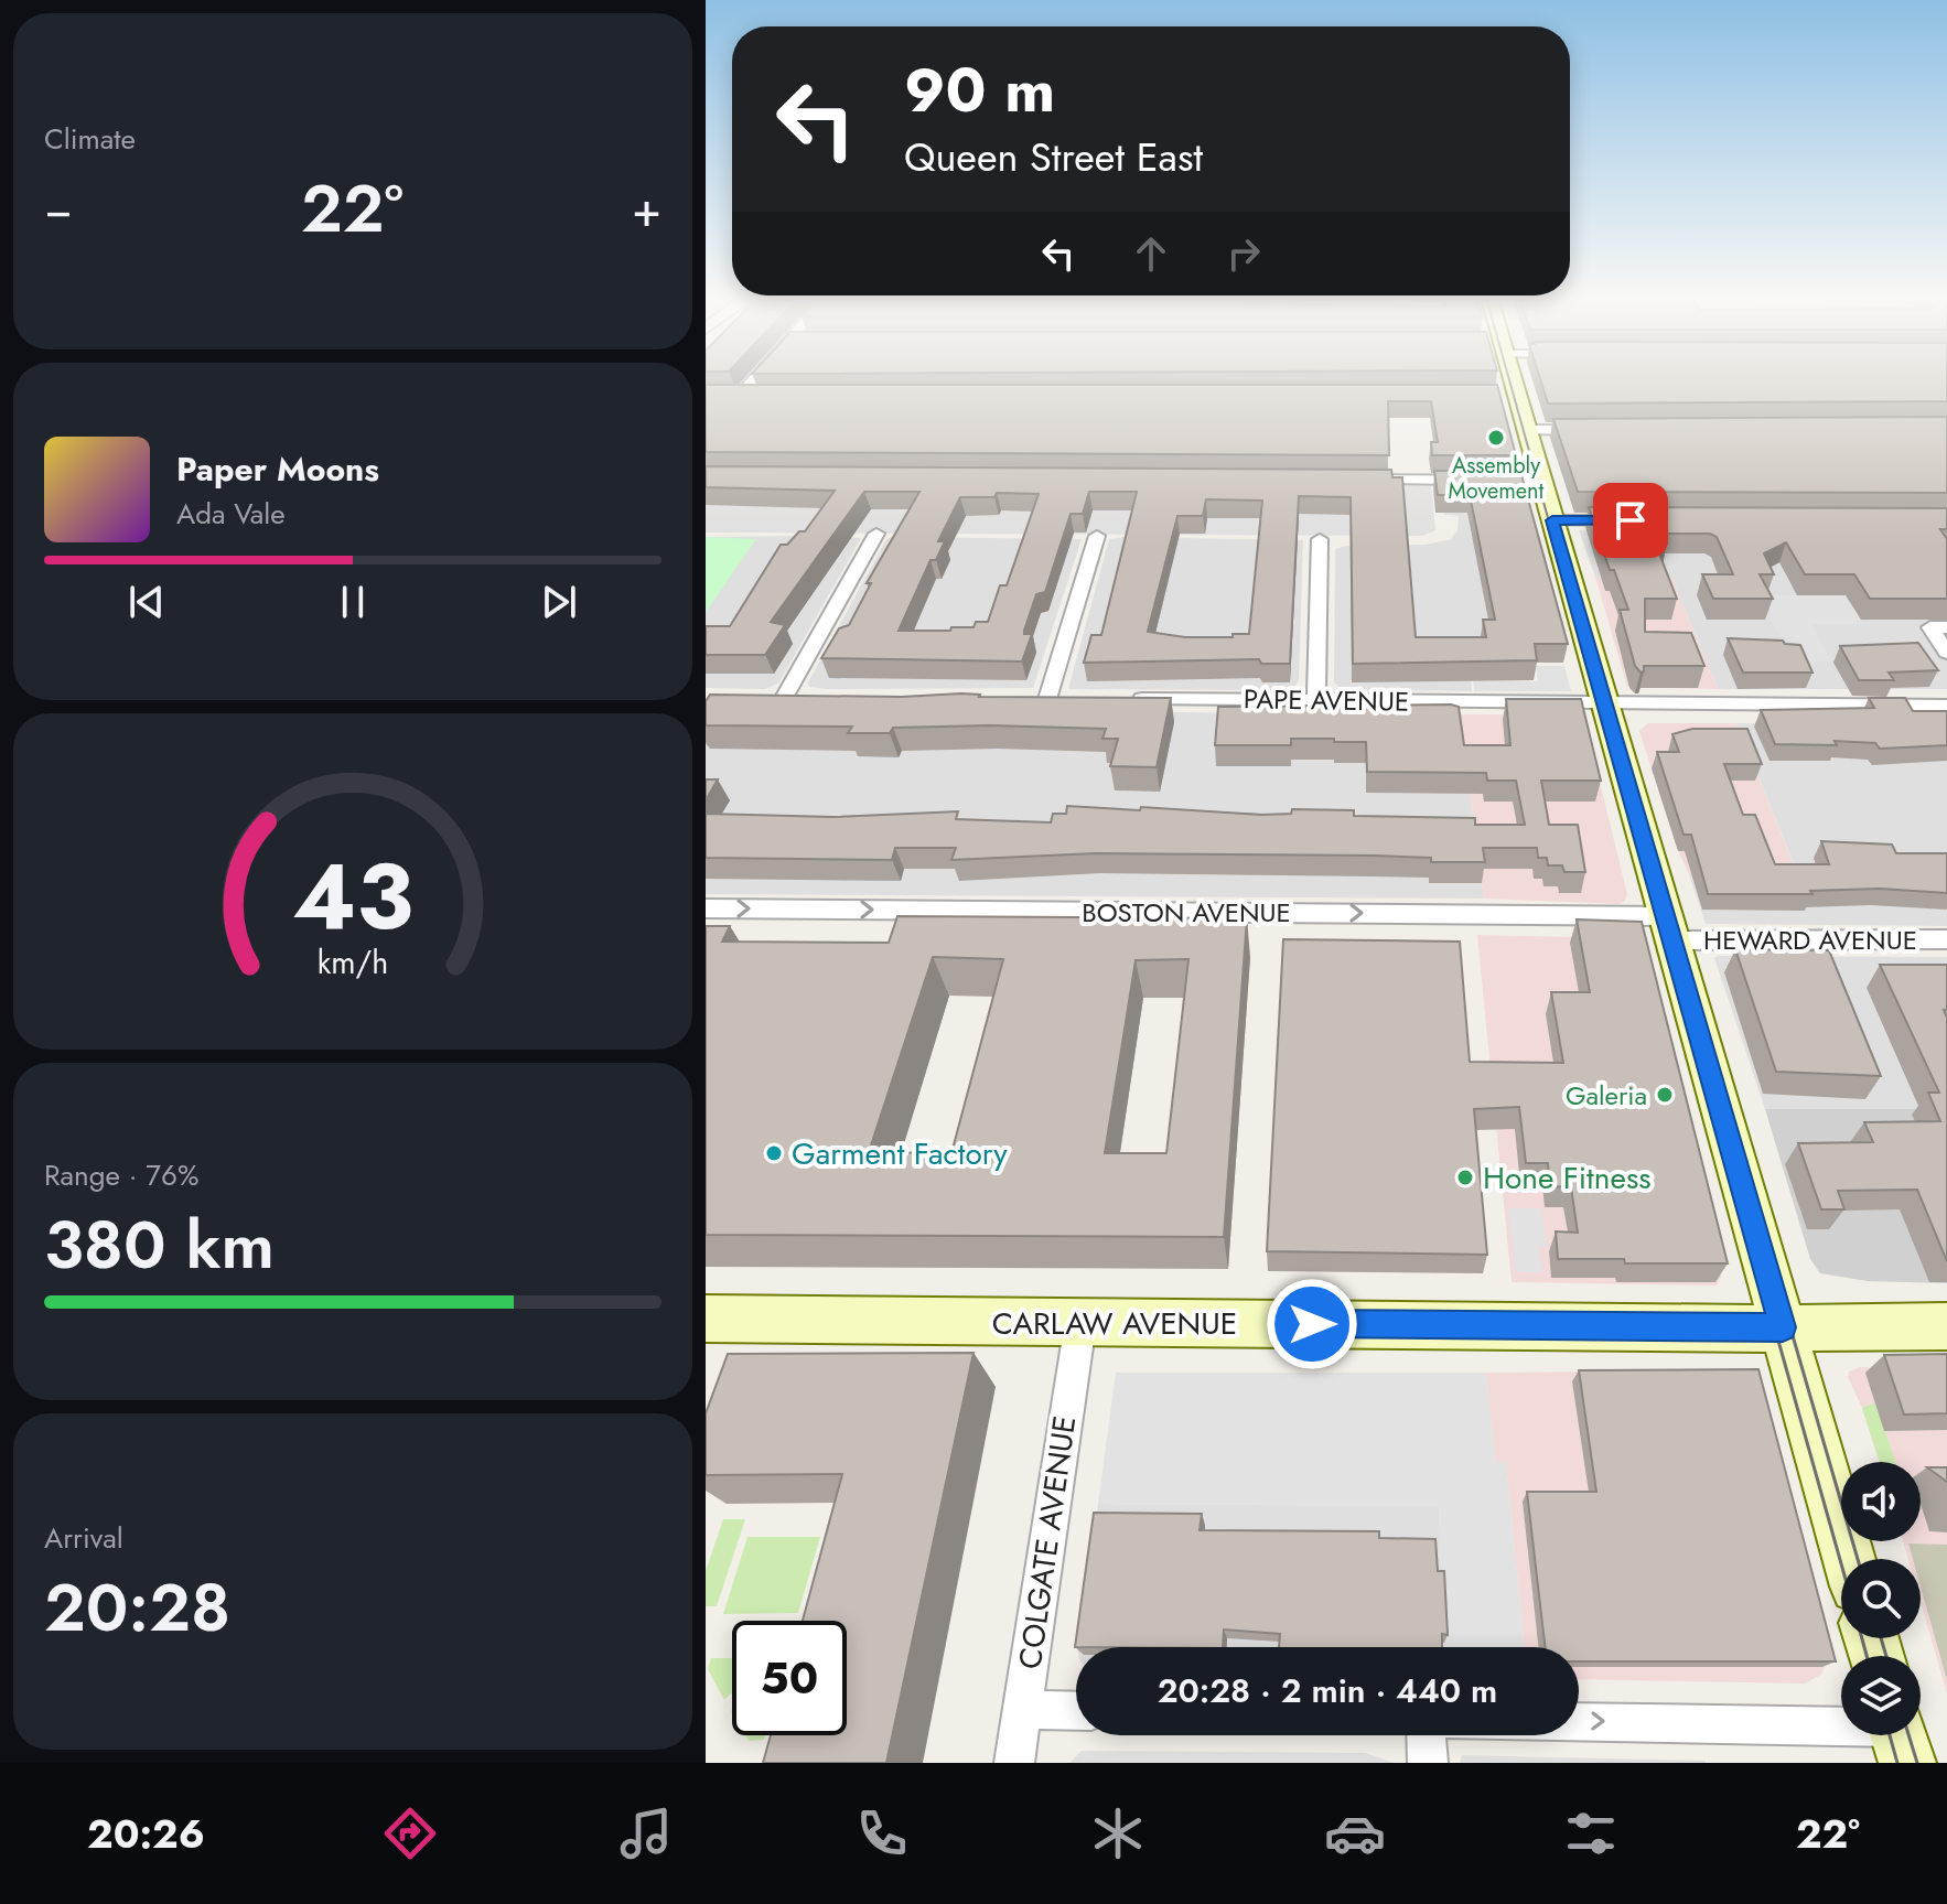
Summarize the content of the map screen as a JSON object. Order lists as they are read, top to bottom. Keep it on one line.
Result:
{"streets":{"main road":["CARLAW AVENUE"],"street":["PAPE AVENUE","BOSTON AVENUE","HEWARD AVENUE","COLGATE AVENUE"]},"crossings":[["BOSTON AVENUE","HEWARD AVENUE"],["CARLAW AVENUE","COLGATE AVENUE"]],"one_way":["BOSTON AVENUE"],"places":["Assembly Movement","Galeria","Garment Factory","Hone Fitness"],"page":{"tile":["Climate",["Range · 76%","380 km"],["Arrival","20:28"]],"turn":["90 m","Queen Street East"],"heat":["−","22°","+"],"song":["Paper Moons","Ada Vale"],"limit":"50","trip":"20:28 · 2 min · 440 m","tabs":["20:26","22°"],"gauge":["43","km/h"]}}
